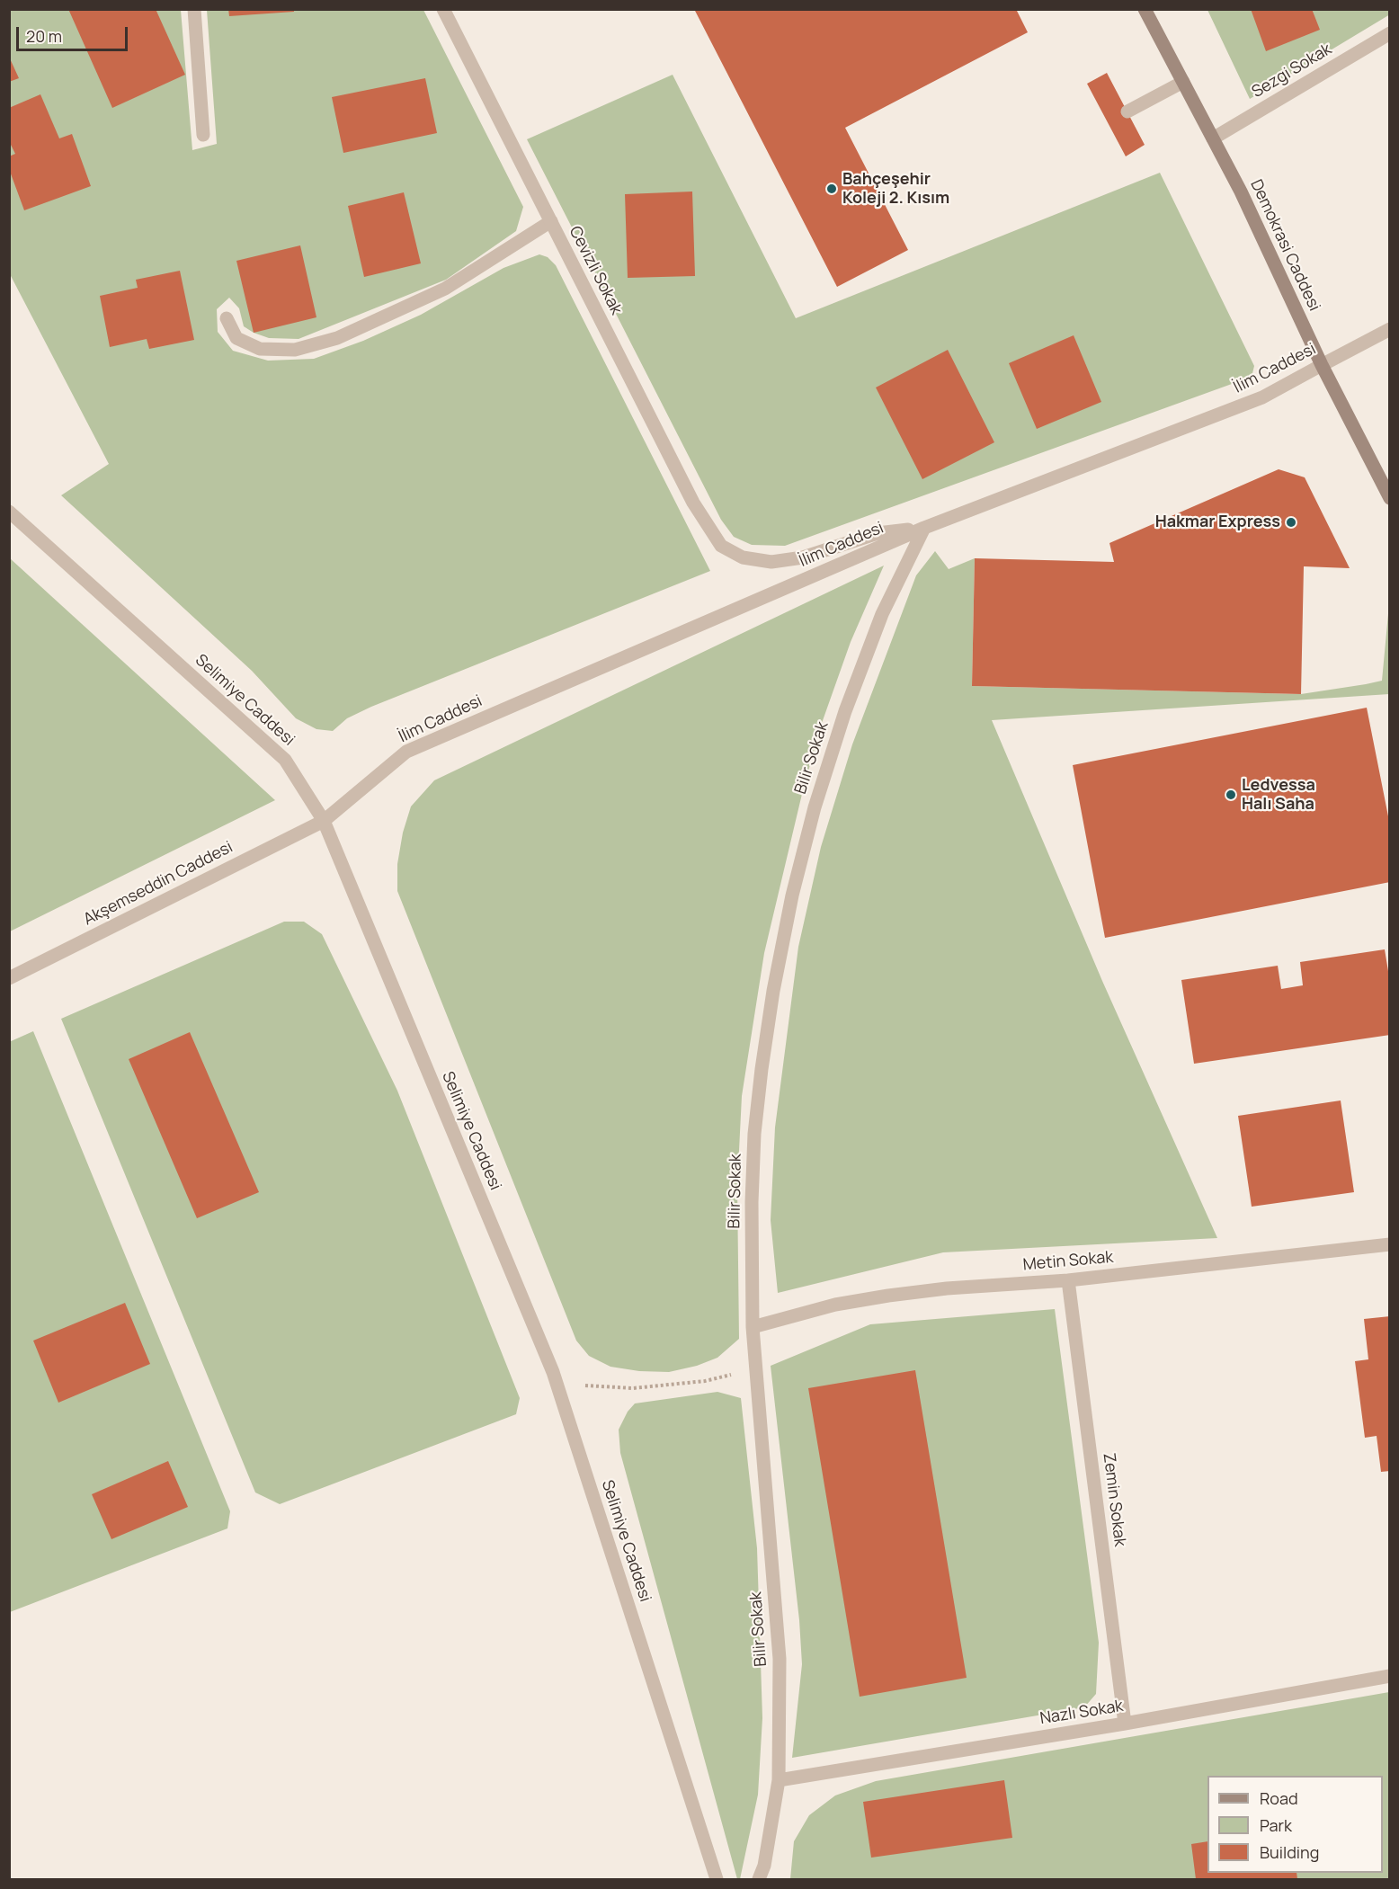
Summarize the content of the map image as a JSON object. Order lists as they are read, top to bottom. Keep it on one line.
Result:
{"streets":{"main road":["Demokrasi Caddesi"],"street":["Sezgi Sokak","Cevizli Sokak","İlim Caddesi","Selimiye Caddesi","Bilir Sokak","Akşemseddin Caddesi","Metin Sokak","Zemin Sokak","Nazlı Sokak"]},"crossings":[["Sezgi Sokak","Demokrasi Caddesi"],["Demokrasi Caddesi","İlim Caddesi"],["Cevizli Sokak","İlim Caddesi"],["Cevizli Sokak","Bilir Sokak"],["İlim Caddesi","Selimiye Caddesi"],["İlim Caddesi","Bilir Sokak"],["İlim Caddesi","Akşemseddin Caddesi"],["Selimiye Caddesi","Akşemseddin Caddesi"],["Bilir Sokak","Metin Sokak"],["Bilir Sokak","Nazlı Sokak"],["Metin Sokak","Zemin Sokak"],["Zemin Sokak","Nazlı Sokak"]],"places":["Bahçeşehir Koleji 2. Kısım","Hakmar Express","Ledvessa Halı Saha"],"legend":["Road","Park","Building"],"scale_bar":"20 m"}
